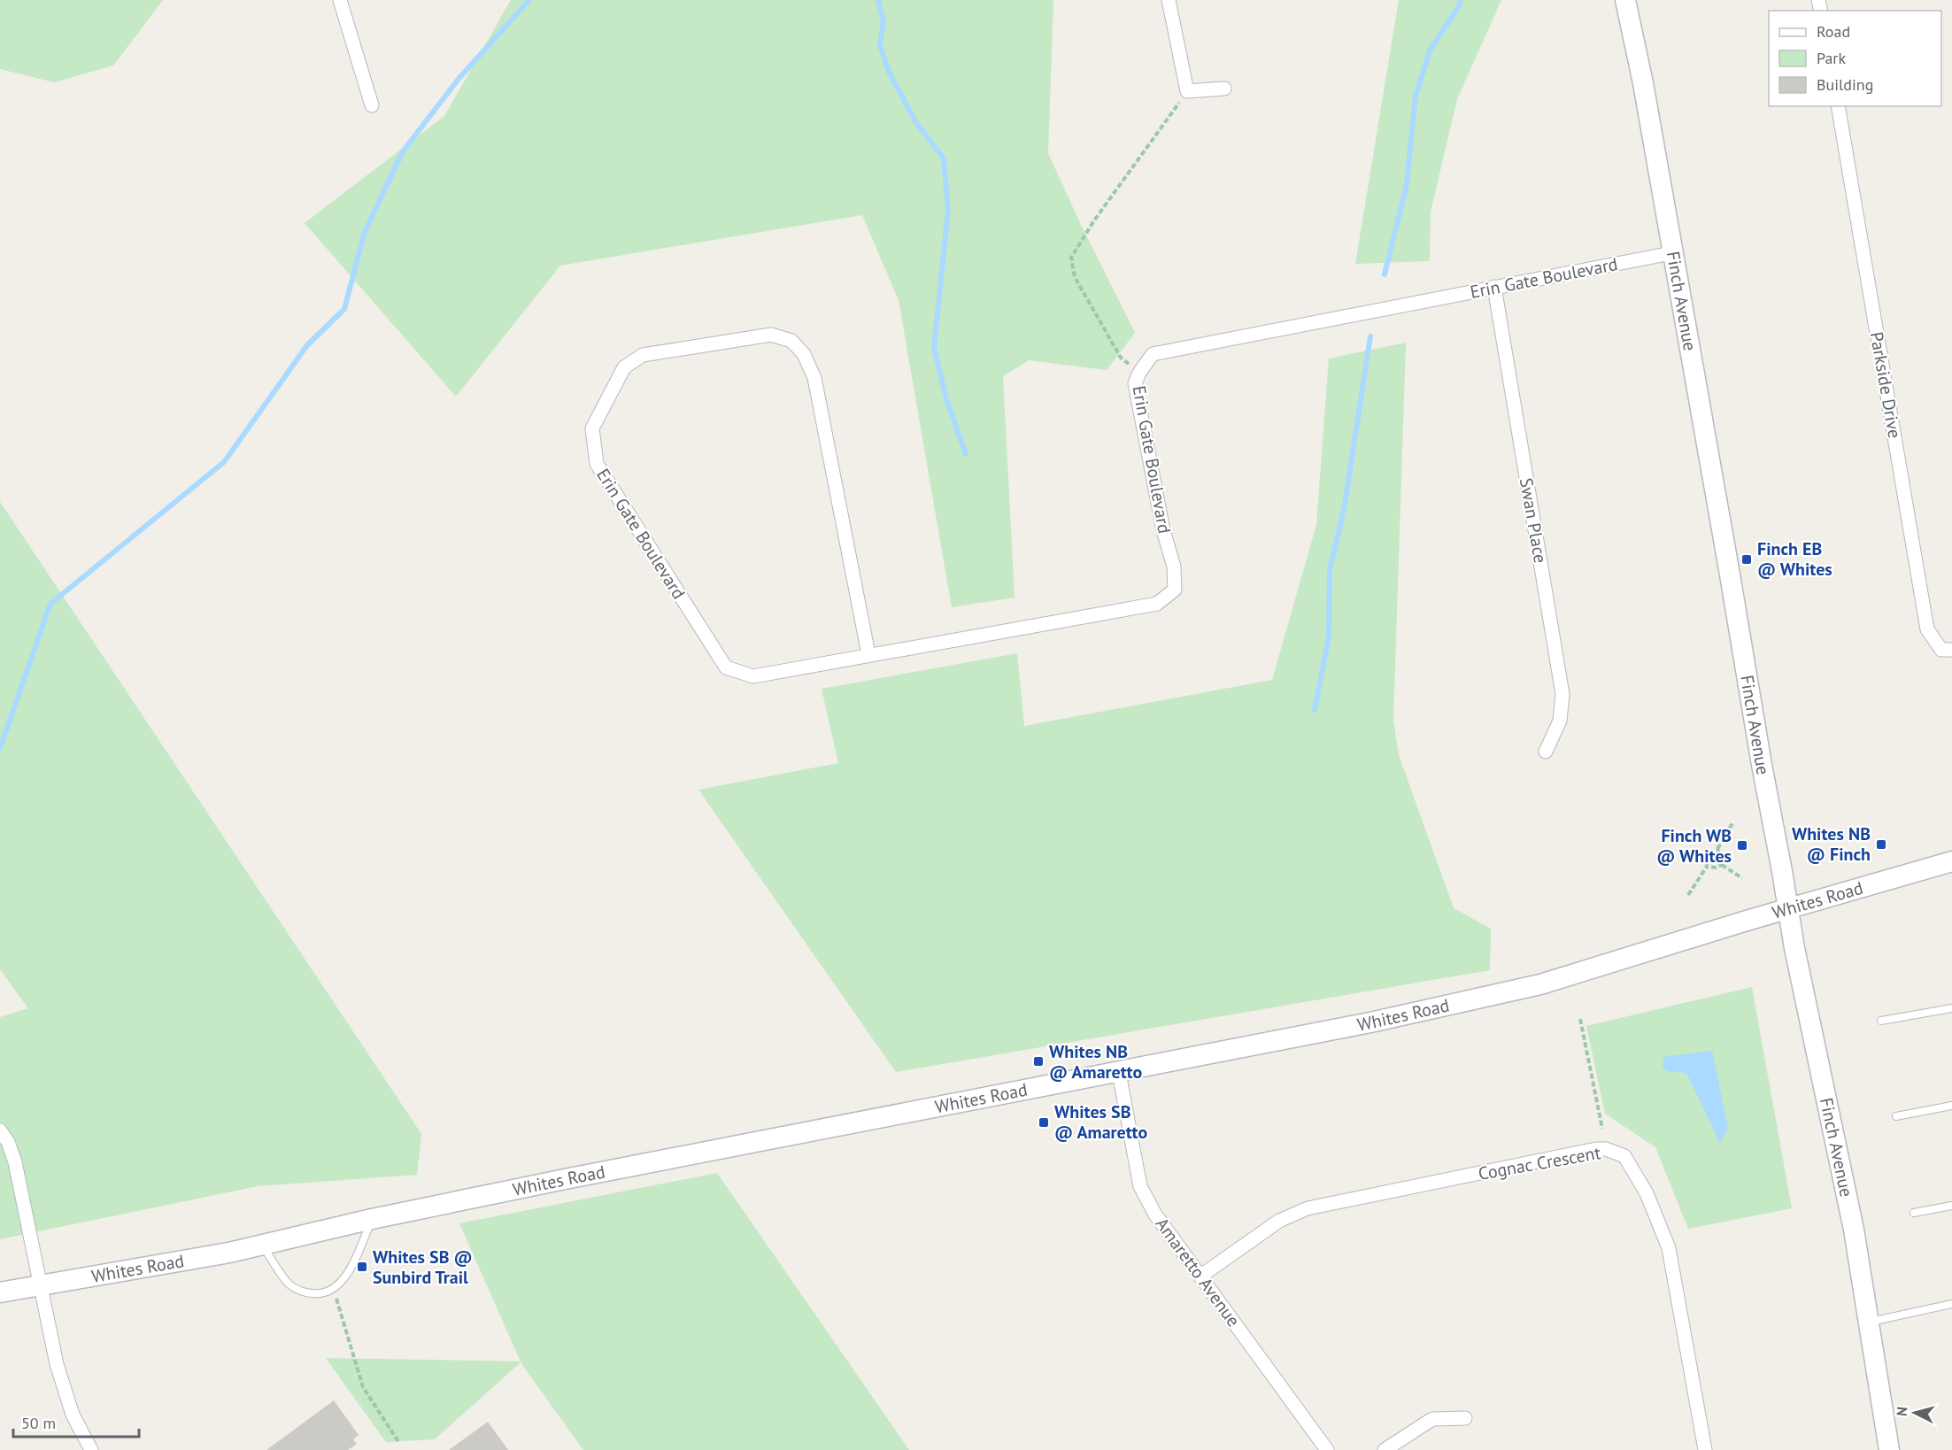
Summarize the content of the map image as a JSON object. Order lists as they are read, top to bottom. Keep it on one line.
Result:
{"streets":{"main road":["Finch Avenue","Whites Road"],"street":["Erin Gate Boulevard","Parkside Drive","Swan Place","Cognac Crescent","Amaretto Avenue"]},"crossings":[["Erin Gate Boulevard","Finch Avenue"],["Erin Gate Boulevard","Swan Place"],["Finch Avenue","Whites Road"],["Whites Road","Amaretto Avenue"],["Cognac Crescent","Amaretto Avenue"]],"places":{"transit":["Finch EB @ Whites","Whites NB @ Finch","Finch WB @ Whites","Whites NB @ Amaretto","Whites SB @ Amaretto","Whites SB @ Sunbird Trail"]},"legend":["Road","Park","Building"],"scale_bar":"50 m","north":"left"}
